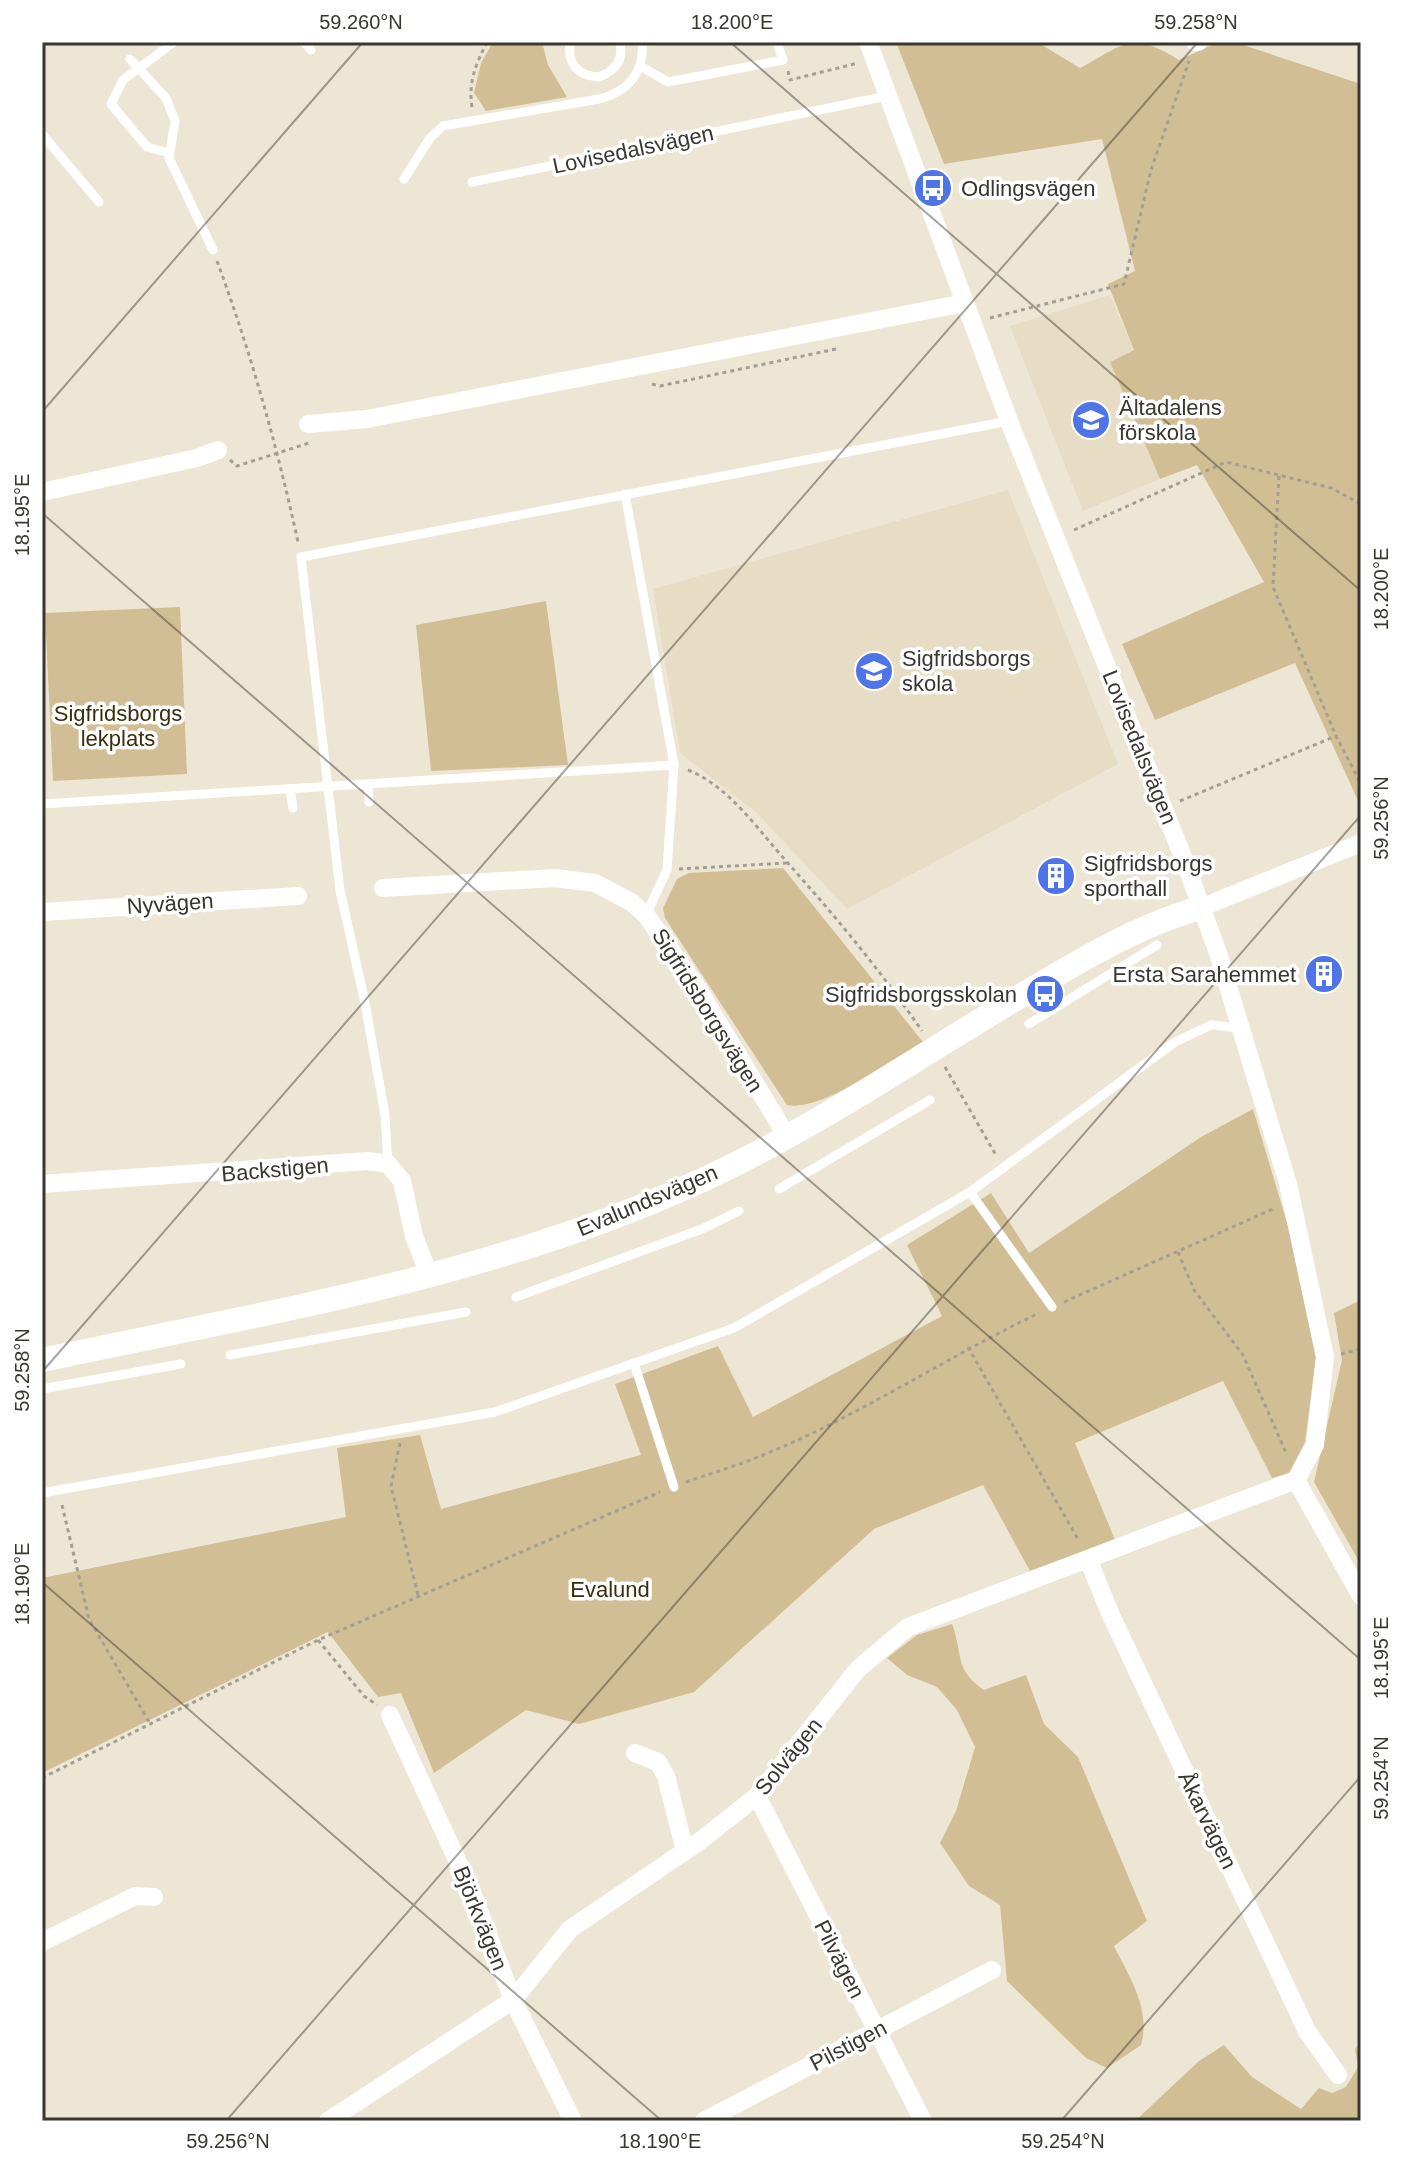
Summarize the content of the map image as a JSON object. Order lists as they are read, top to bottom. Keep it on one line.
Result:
{"streets":{"street":["Lovisedalsvägen","Nyvägen","Sigfridsborgsvägen","Backstigen","Evalundsvägen","Solvägen","Åkarvägen","Björkvägen","Pilvägen","Pilstigen"]},"crossings":[["Lovisedalsvägen","Evalundsvägen"],["Lovisedalsvägen","Solvägen"],["Sigfridsborgsvägen","Evalundsvägen"],["Solvägen","Åkarvägen"],["Solvägen","Björkvägen"],["Solvägen","Pilvägen"],["Pilvägen","Pilstigen"]],"parks":["Sigfridsborgs lekplats","Evalund"],"places":{"bus stop":["Odlingsvägen","Sigfridsborgsskolan"],"school or university":["Ältadalens förskola","Sigfridsborgs skola"],"building":["Sigfridsborgs sporthall","Ersta Sarahemmet"]},"coordinates":["59.260°N","18.200°E","59.258°N","18.195°E","59.256°N","18.190°E","59.254°N"]}
